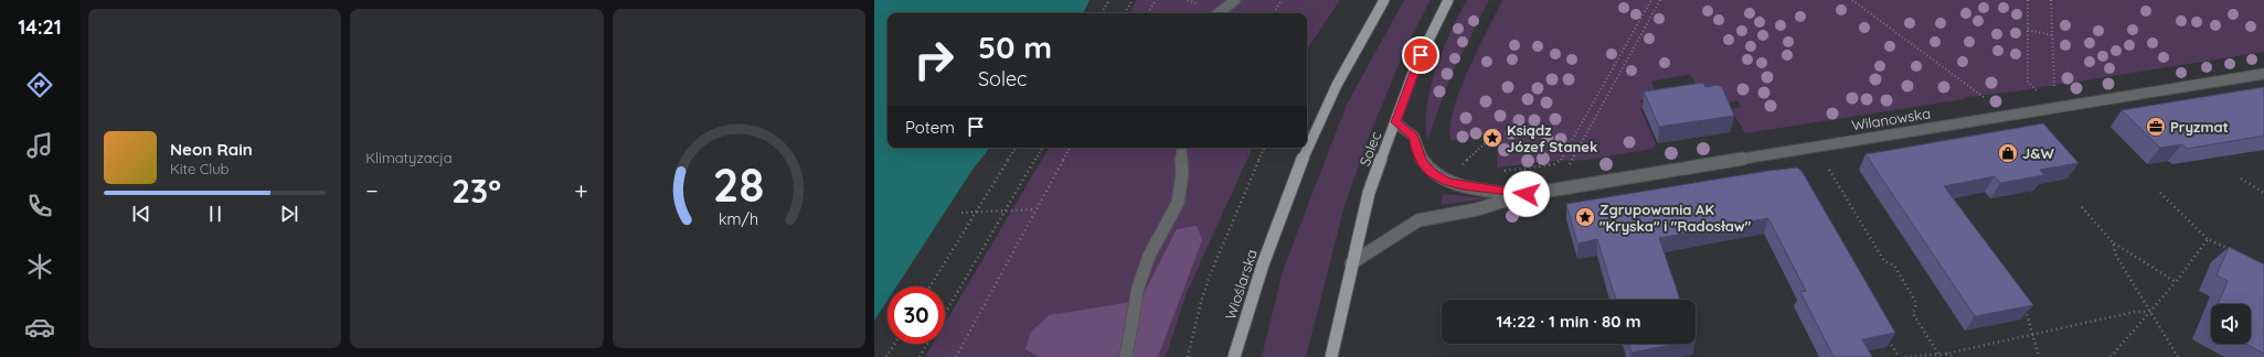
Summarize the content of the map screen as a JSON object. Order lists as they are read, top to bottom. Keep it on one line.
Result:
{"streets":{"main road":["Solec","Wioślarska"],"street":["Wilanowska"]},"crossings":[["Wilanowska","Solec"]],"places":{"office":["Pryzmat"],"place":["Ksiądz Józef Stanek","Zgrupowania AK \"Kryska\" i \"Radosław\""],"shop":["J&W"]},"page":{"tabs":"14:21","tile":"Klimatyzacja","turn":["50 m","Solec"],"then":"Potem","song":["Neon Rain","Kite Club"],"heat":["−","23°","+"],"limit":"30","trip":"14:22 · 1 min · 80 m","gauge":["28","km/h"]}}
